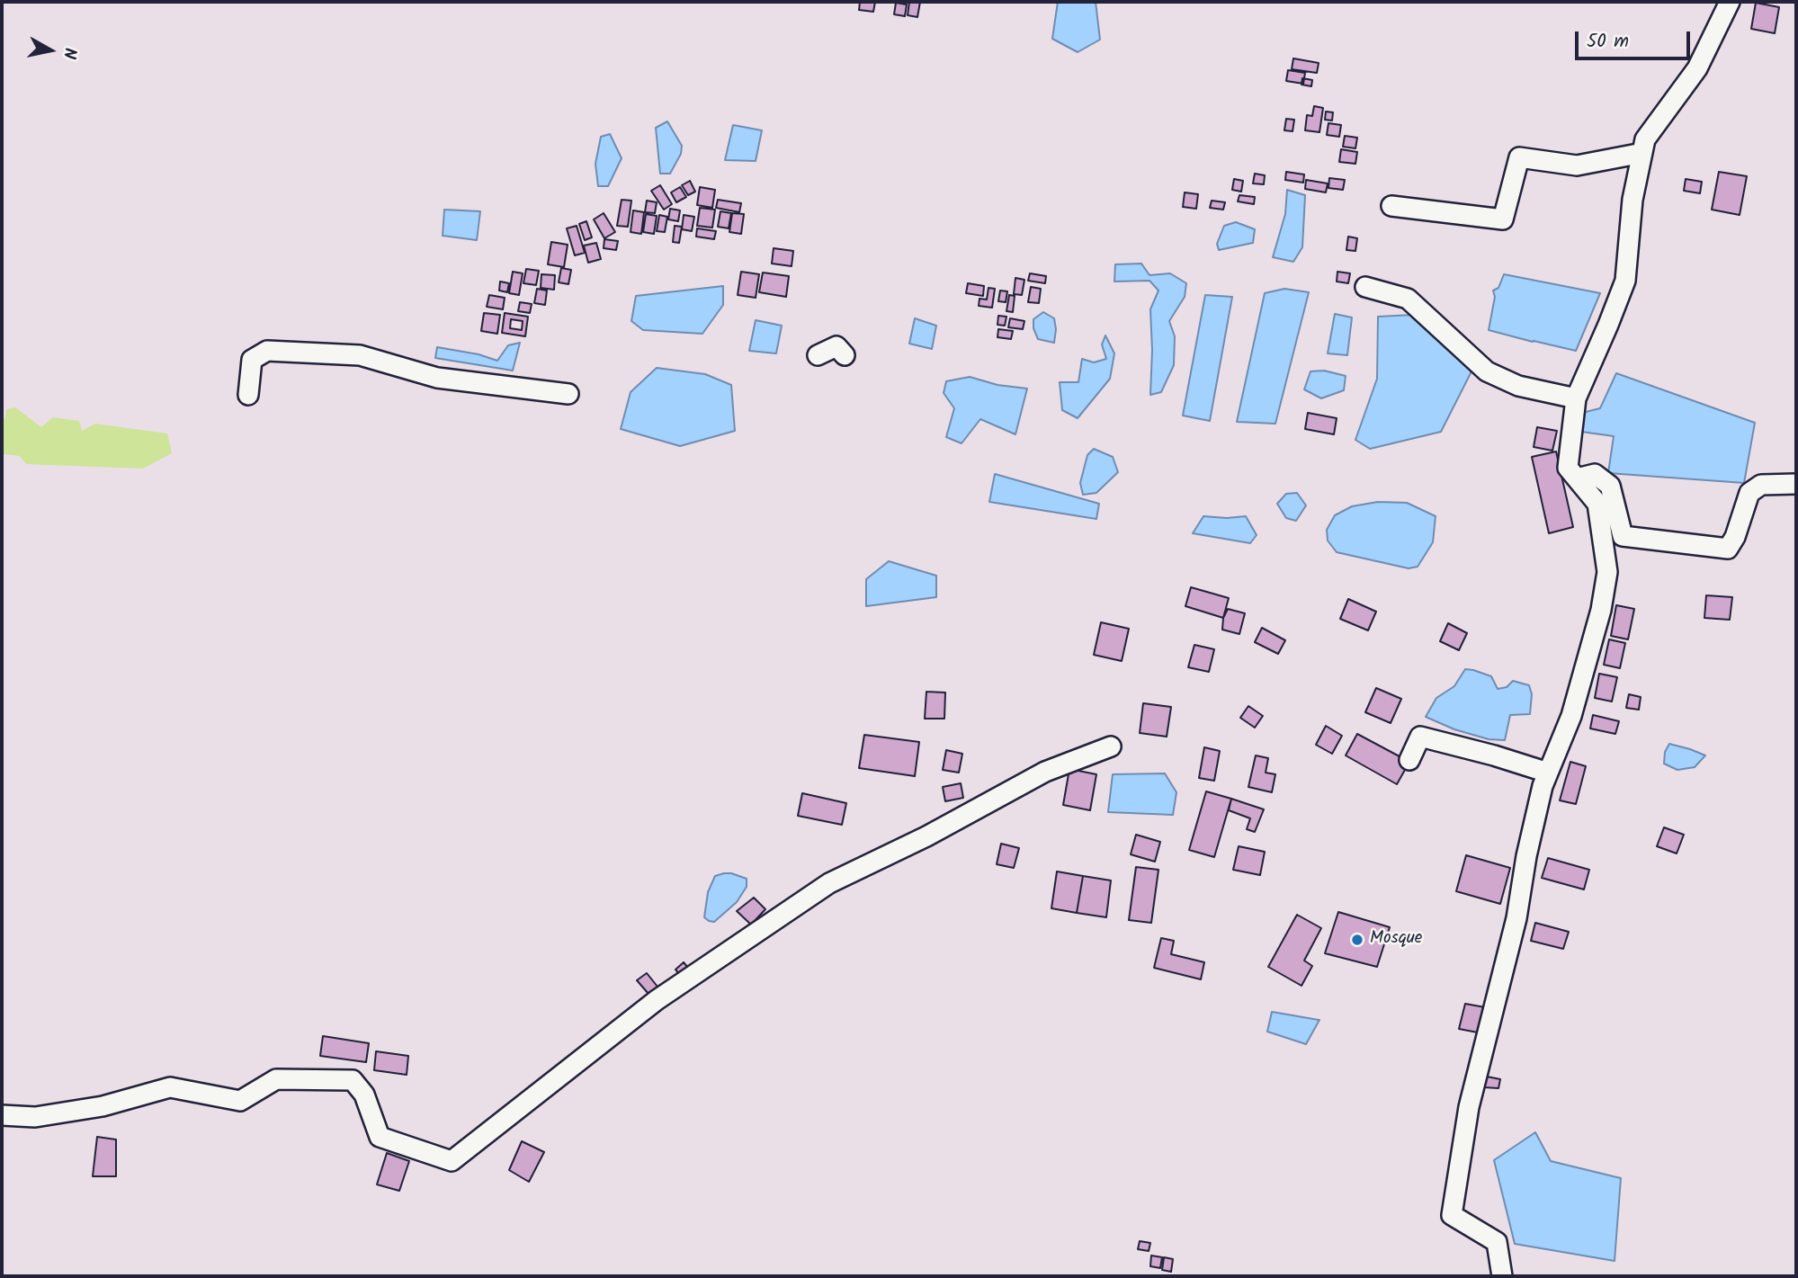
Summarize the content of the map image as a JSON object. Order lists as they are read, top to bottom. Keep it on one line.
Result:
{"places":["Mosque"],"scale_bar":"50 m","north":"right"}
